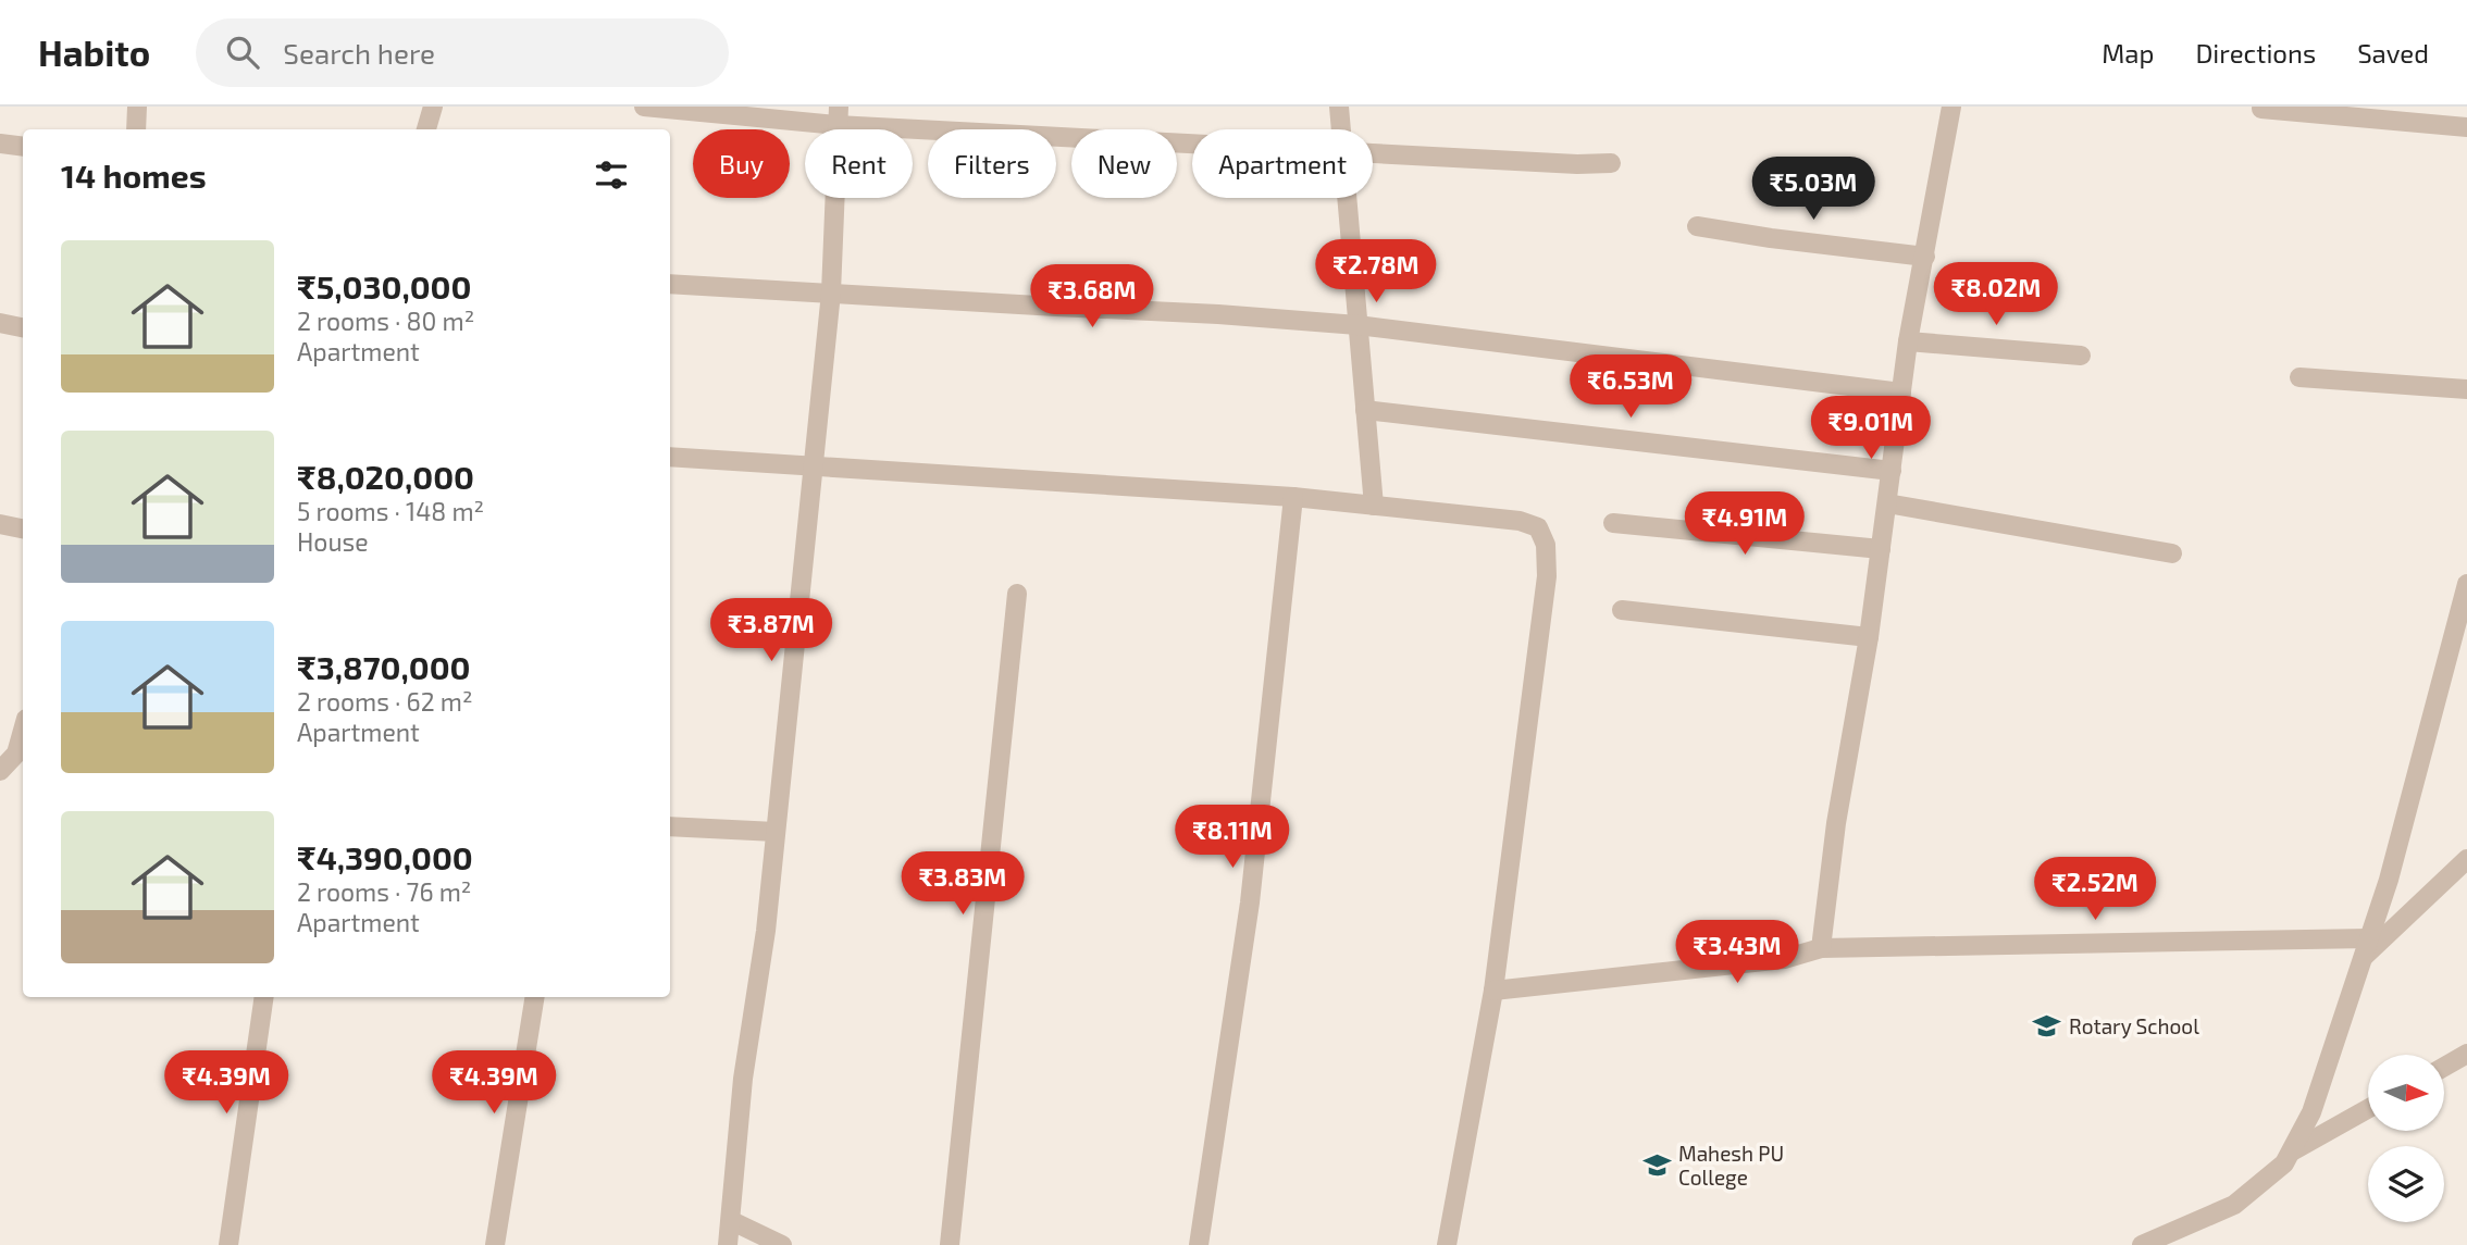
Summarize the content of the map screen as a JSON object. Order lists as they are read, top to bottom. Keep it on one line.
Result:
{"places":{"school or university":["Rotary School","Mahesh PU College"]},"north":"right","page":{"header":"Habito","search":"Search here","nav":["Map","Directions","Saved"],"chip":["Buy","Rent","Filters","New","Apartment"],"heading":"14 homes","price":["₹5.03M","₹2.78M","₹8.02M","₹3.68M","₹6.53M","₹9.01M","₹4.91M","₹3.87M","₹8.11M","₹3.83M","₹2.52M","₹3.43M","₹4.39M","₹4.39M"],"list":[{"name":"₹5,030,000","note":"2 rooms · 80 m² · Apartment"},{"name":"₹8,020,000","note":"5 rooms · 148 m² · House"},{"name":"₹3,870,000","note":"2 rooms · 62 m² · Apartment"},{"name":"₹4,390,000","note":"2 rooms · 76 m² · Apartment"}]}}
